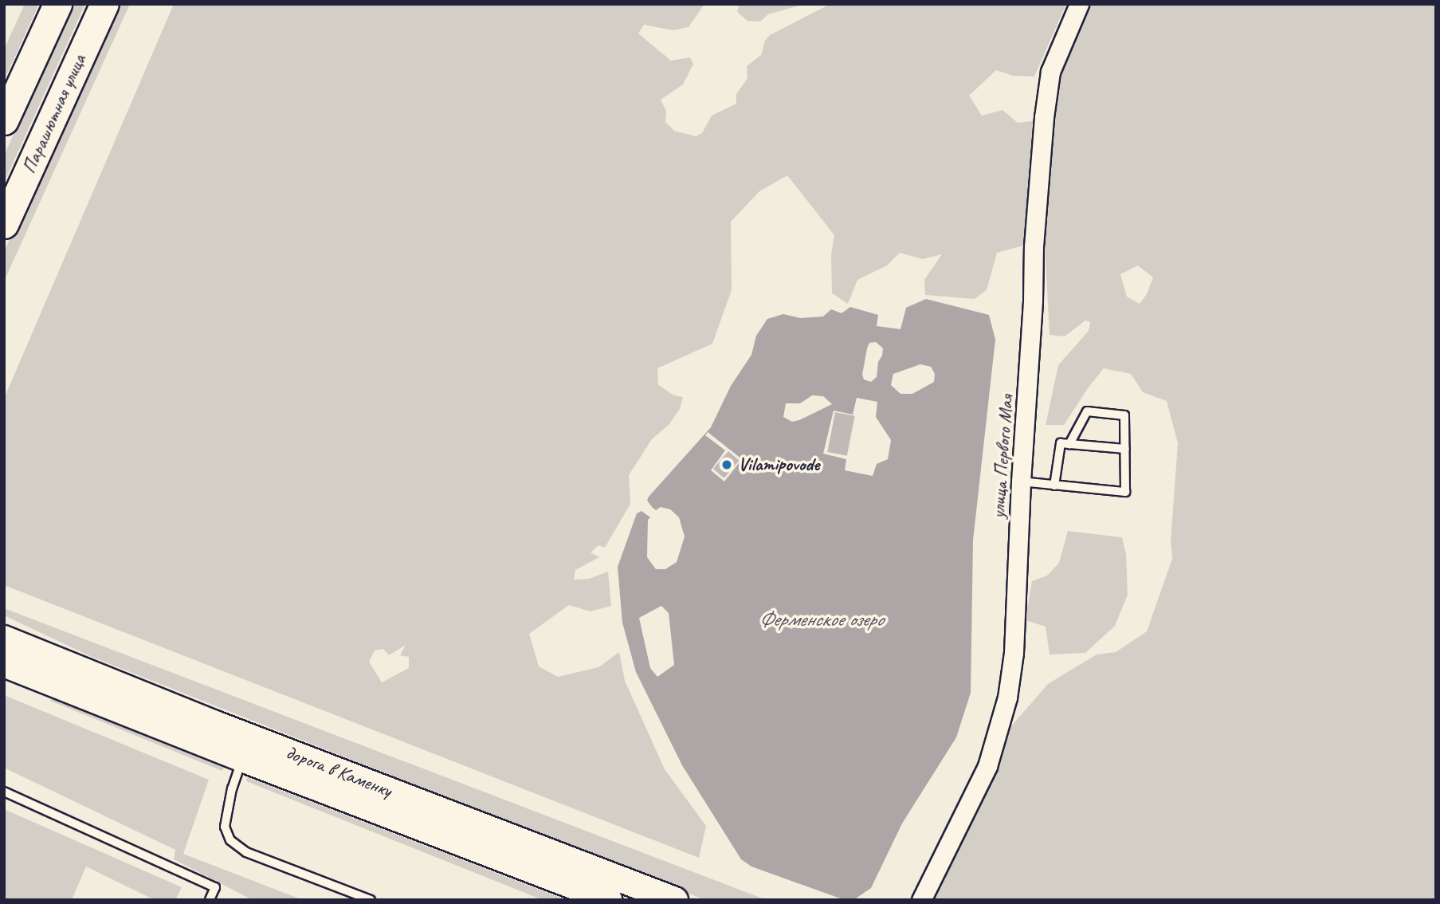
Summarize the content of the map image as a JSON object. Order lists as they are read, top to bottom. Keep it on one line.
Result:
{"streets":{"main road":["Парашютная улица","дорога в Каменку"],"street":["улица Первого Мая"]},"water":["Ферменское озеро"],"places":["Vilamipovode"]}
